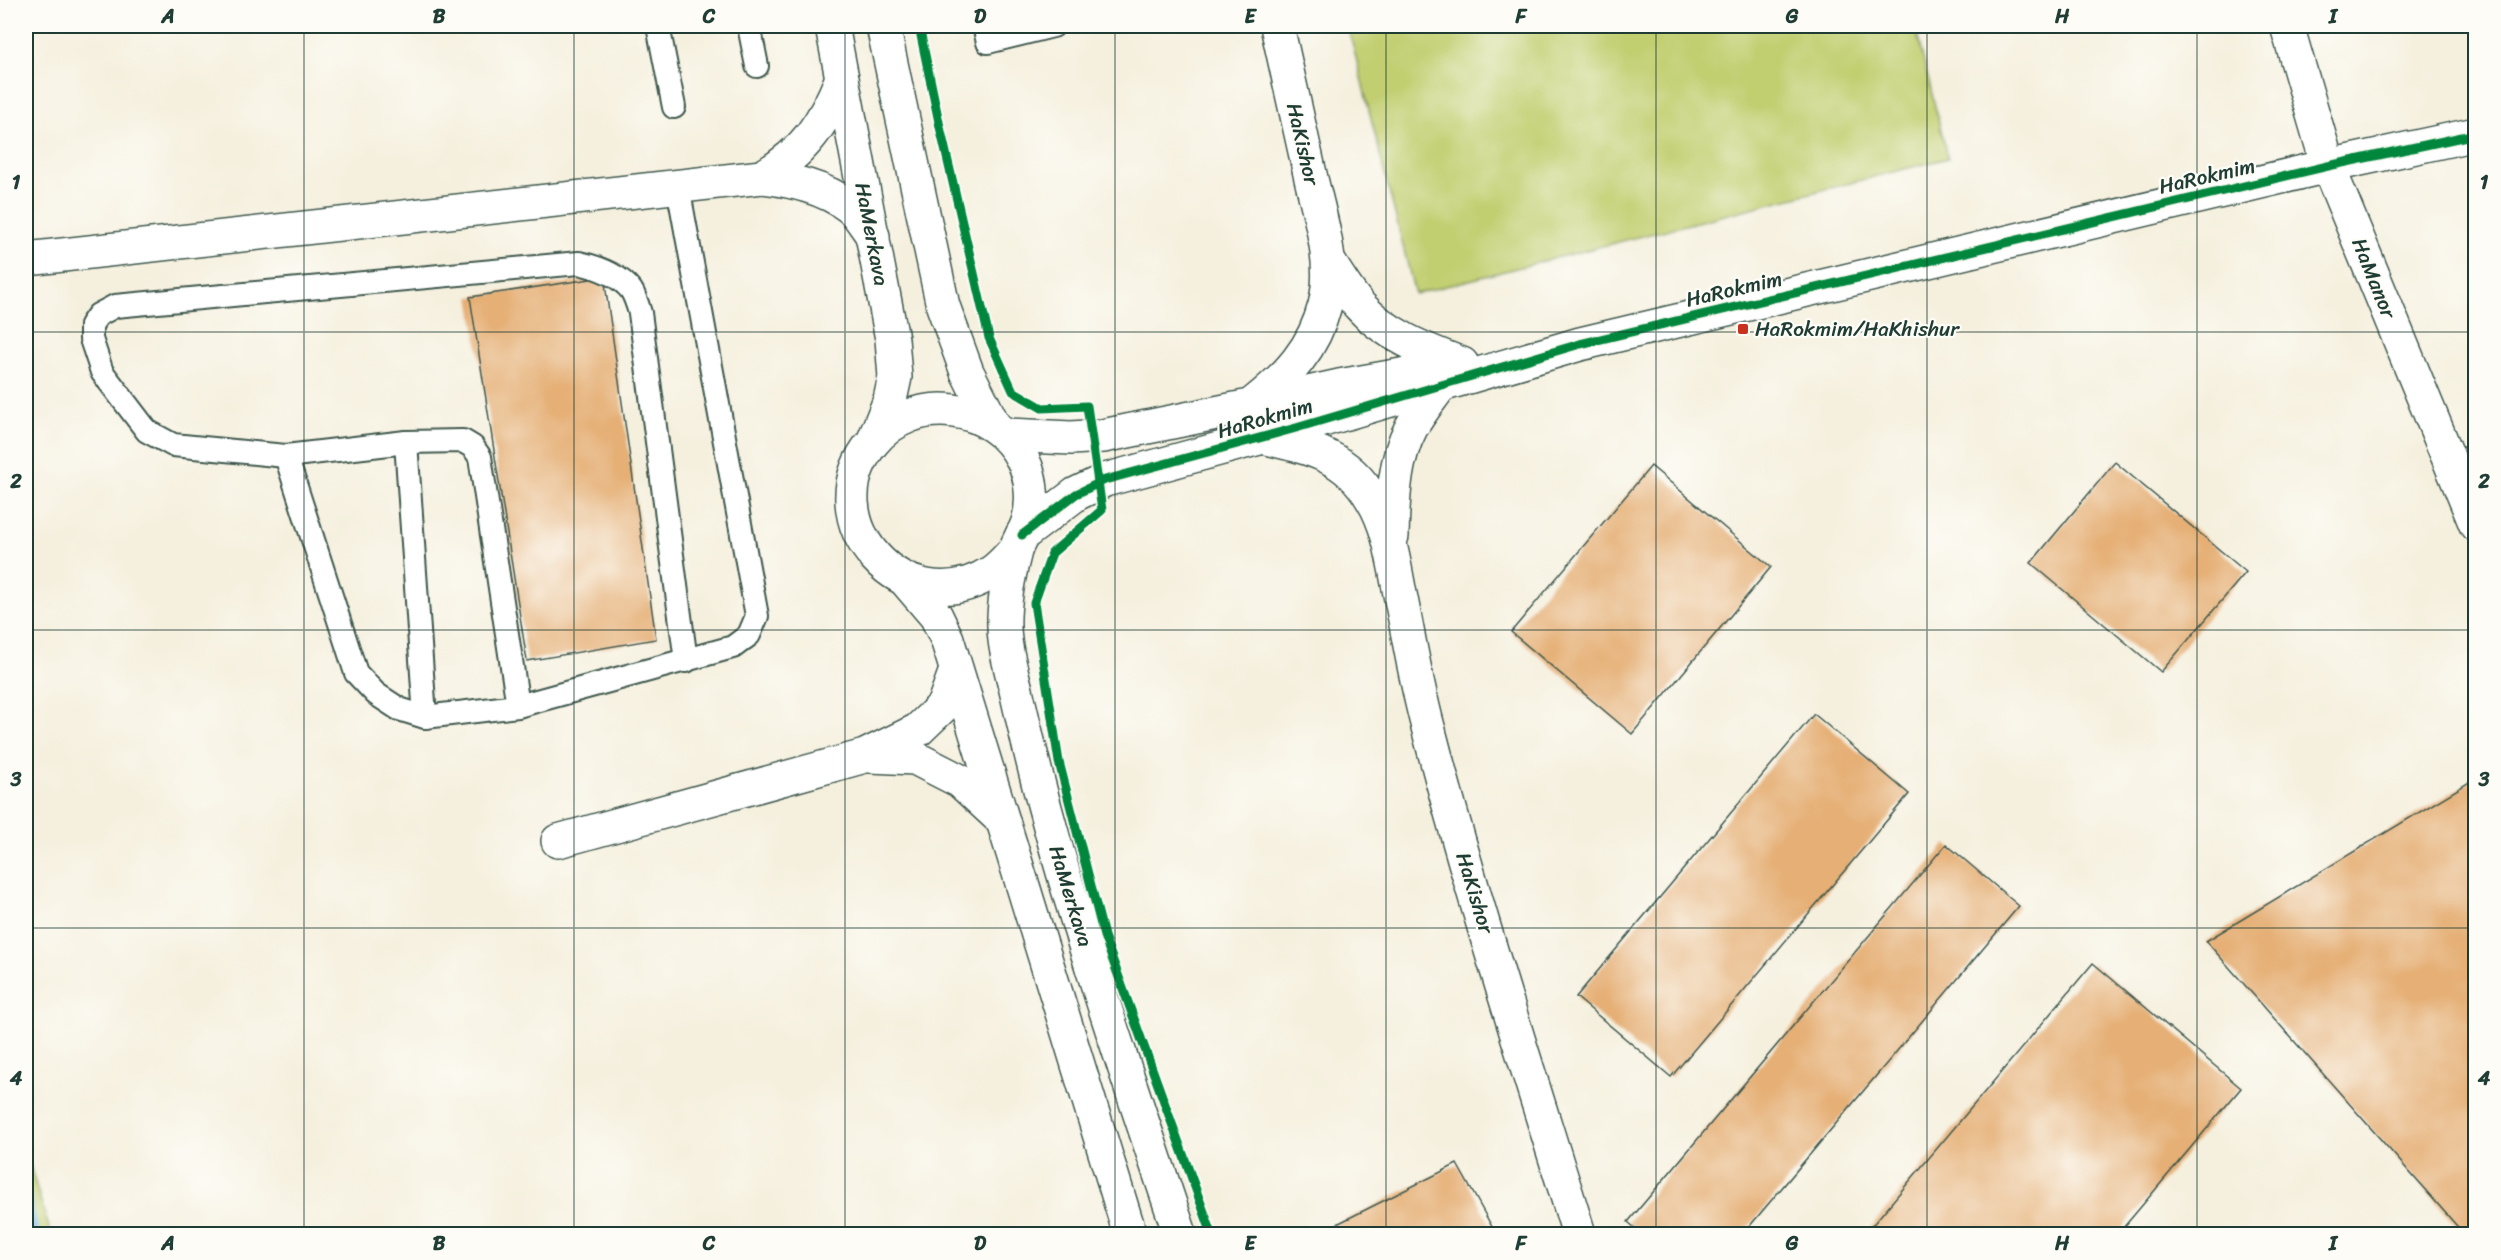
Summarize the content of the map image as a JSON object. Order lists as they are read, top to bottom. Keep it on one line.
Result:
{"streets":{"street":["HaKishor","HaRokmim","HaMerkava","HaManor"]},"crossings":[["HaKishor","HaRokmim"],["HaRokmim","HaMerkava"],["HaRokmim","HaManor"]],"places":{"transit":["HaRokmim/HaKhishur"]},"grid":{"columns":["A","B","C","D","E","F","G","H","I"],"rows":["1","2","3","4"]}}
